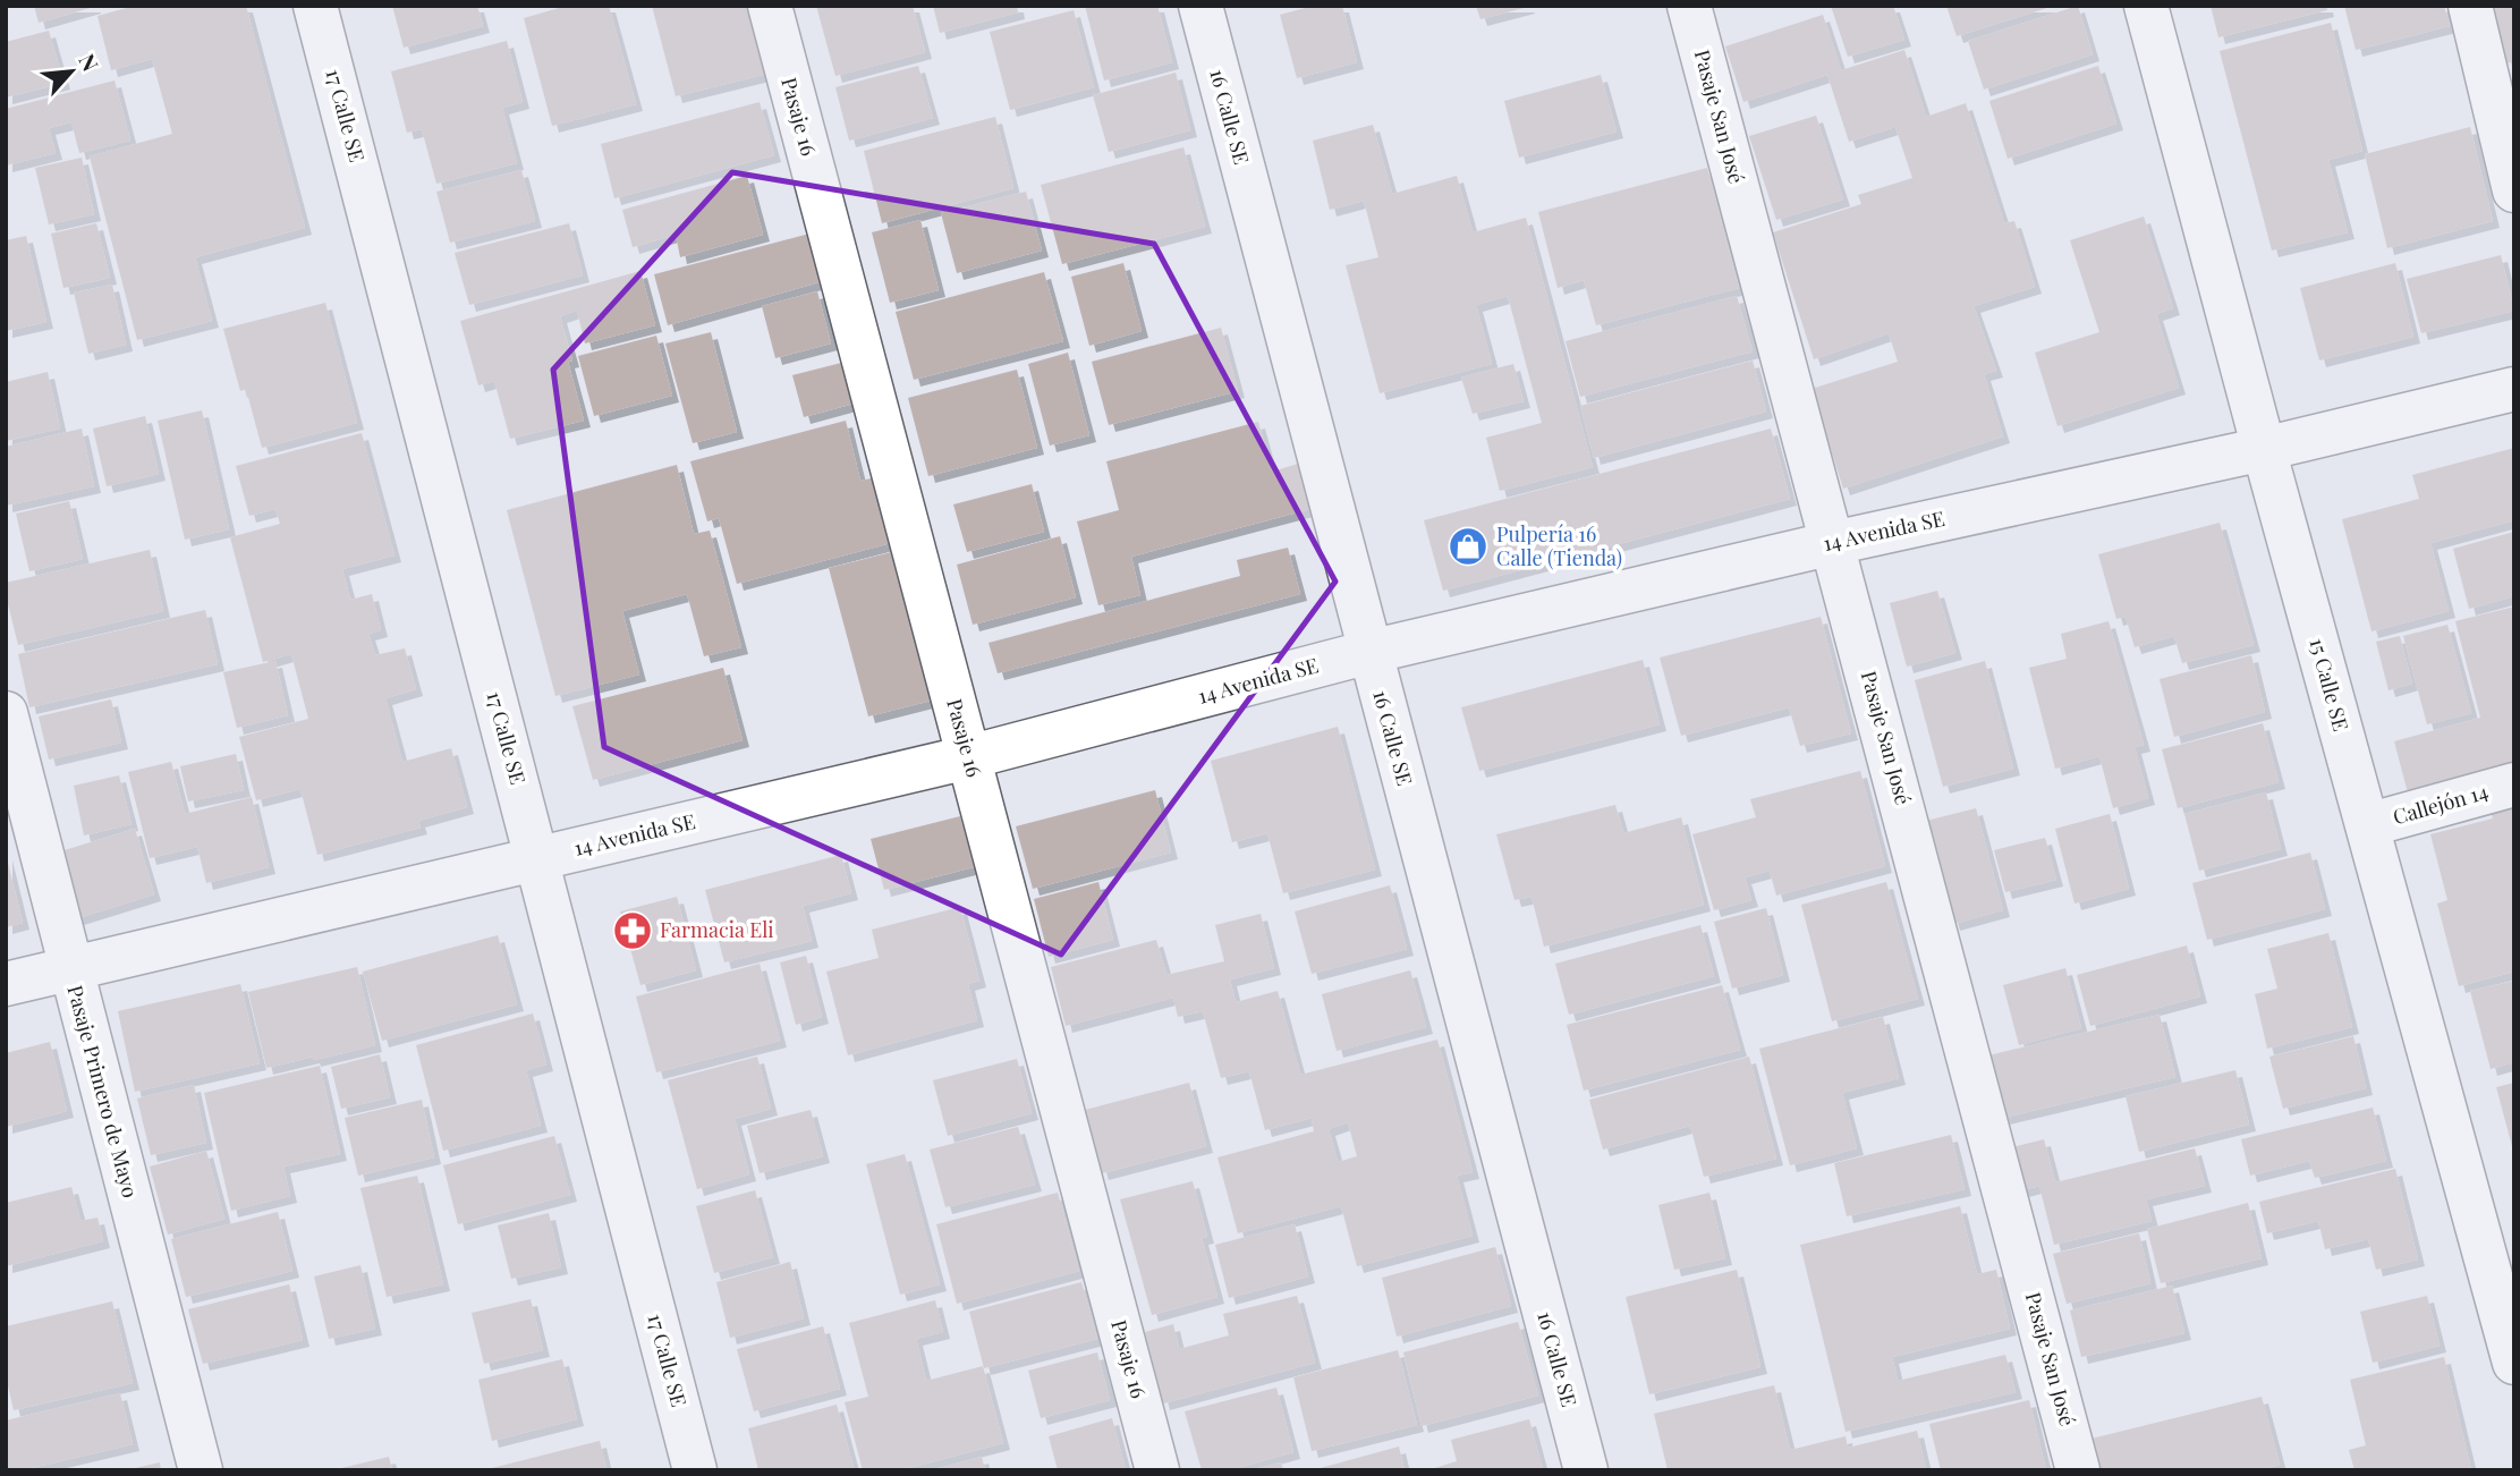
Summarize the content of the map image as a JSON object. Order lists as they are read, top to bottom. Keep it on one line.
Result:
{"streets":{"street":["17 Calle SE","Pasaje 16","16 Calle SE","Pasaje San José","14 Avenida SE","15 Calle SE","Callejón 14","Pasaje Primero de Mayo"]},"crossings":[["17 Calle SE","14 Avenida SE"],["Pasaje 16","14 Avenida SE"],["16 Calle SE","14 Avenida SE"],["Pasaje San José","14 Avenida SE"],["14 Avenida SE","15 Calle SE"],["14 Avenida SE","Pasaje Primero de Mayo"],["15 Calle SE","Callejón 14"]],"places":{"shop":["Pulpería 16 Calle (Tienda)"],"pharmacy":["Farmacia Eli"]},"north":"top right"}
